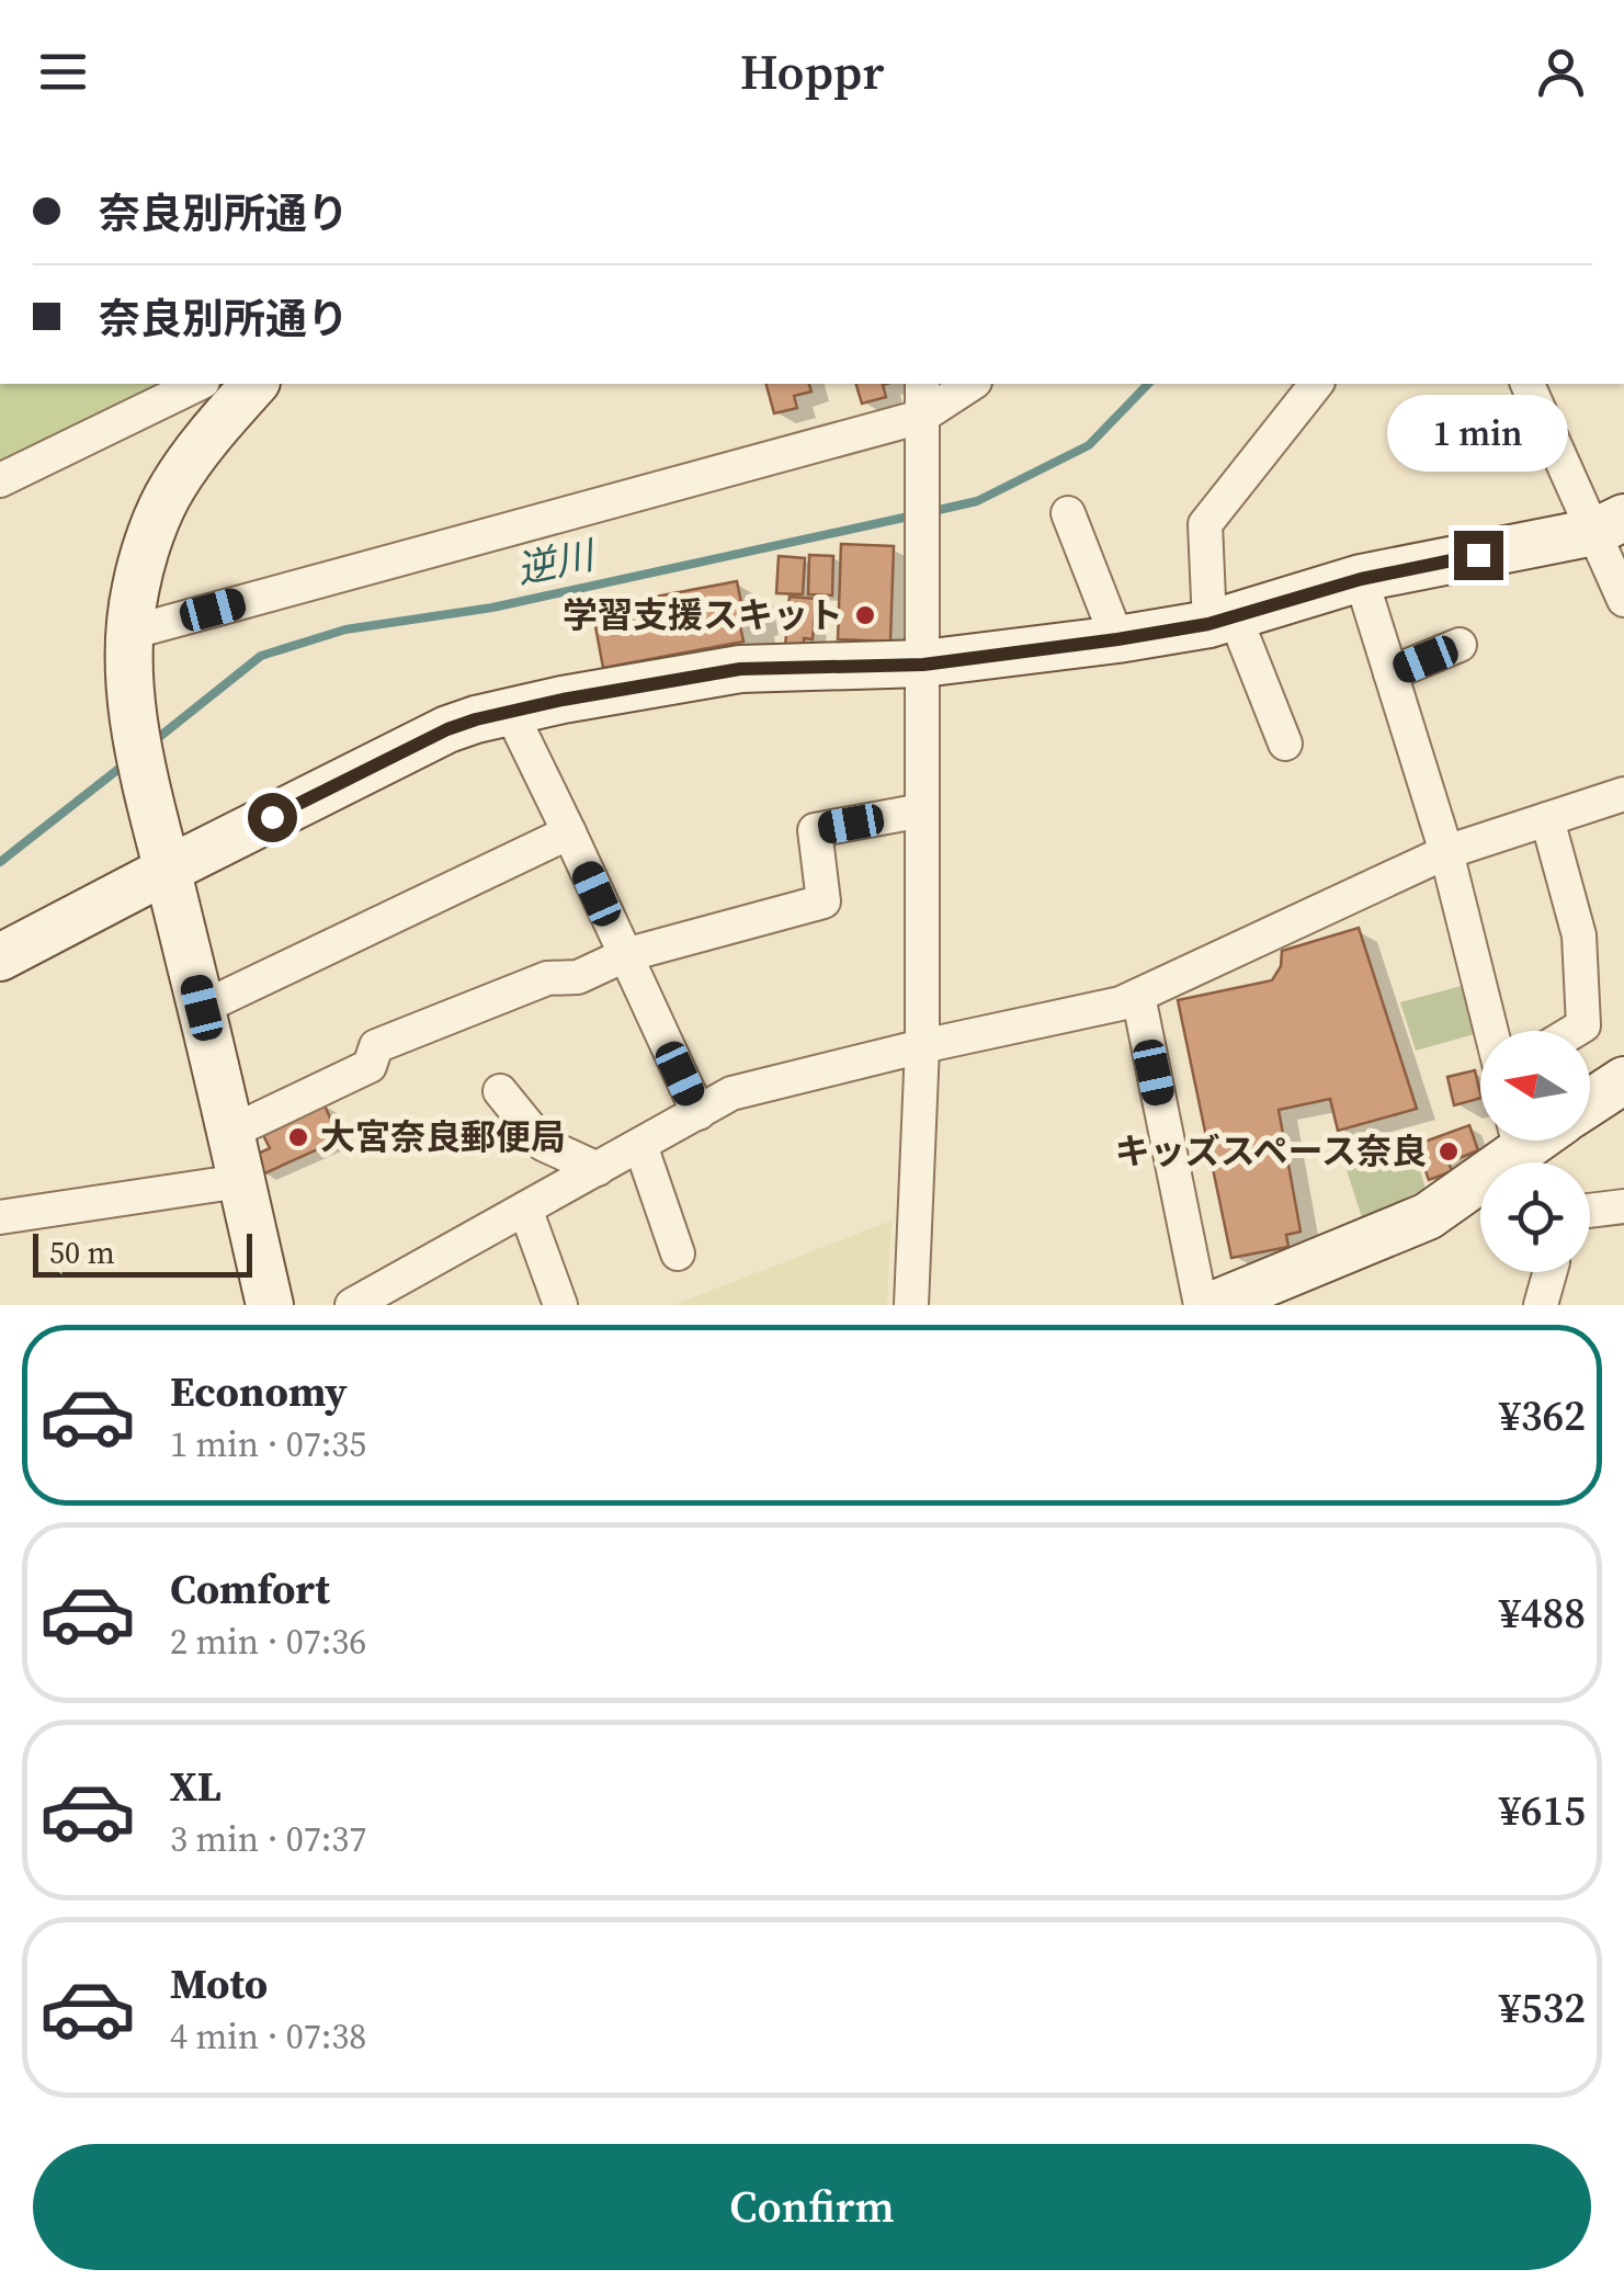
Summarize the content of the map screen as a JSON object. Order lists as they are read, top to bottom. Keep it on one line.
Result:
{"water":["逆川"],"places":["学習支援スキット","大宮奈良郵便局","キッズスペース奈良"],"scale_bar":"50 m","north":"left","page":{"header":"Hoppr","banner":["奈良別所通り","奈良別所通り"],"bubble":"1 min","scale":"50 m","list":[{"name":"Economy","note":"1 min · 07:35","value":"¥362"},{"name":"Comfort","note":"2 min · 07:36","value":"¥488"},{"name":"XL","note":"3 min · 07:37","value":"¥615"},{"name":"Moto","note":"4 min · 07:38","value":"¥532"}],"buttons":"Confirm"}}
